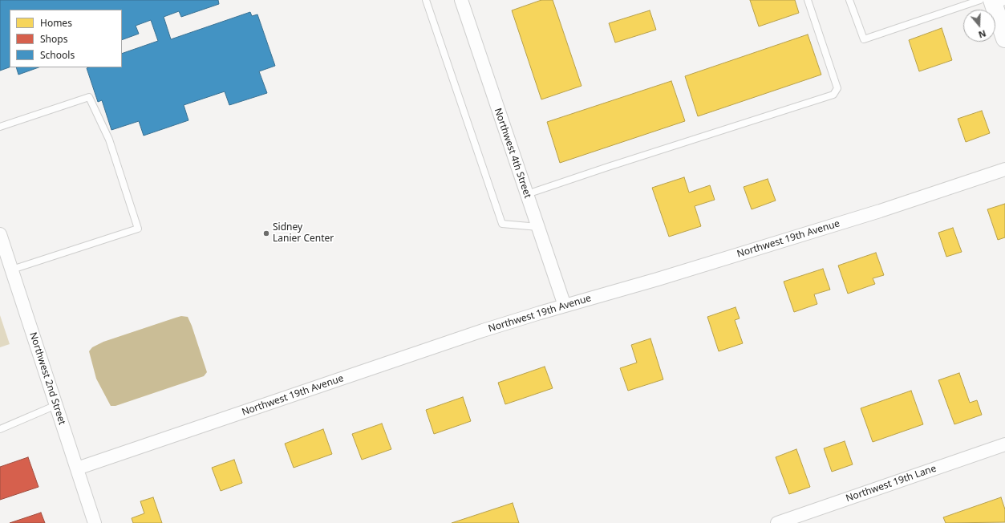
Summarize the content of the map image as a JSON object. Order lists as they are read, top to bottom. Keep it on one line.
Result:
{"streets":{"street":["Northwest 4th Street","Northwest 19th Avenue","Northwest 2nd Street","Northwest 19th Lane"]},"crossings":[["Northwest 4th Street","Northwest 19th Avenue"],["Northwest 19th Avenue","Northwest 2nd Street"]],"places":["Sidney Lanier Center"],"legend":["Homes","Shops","Schools"],"north":"bottom"}
